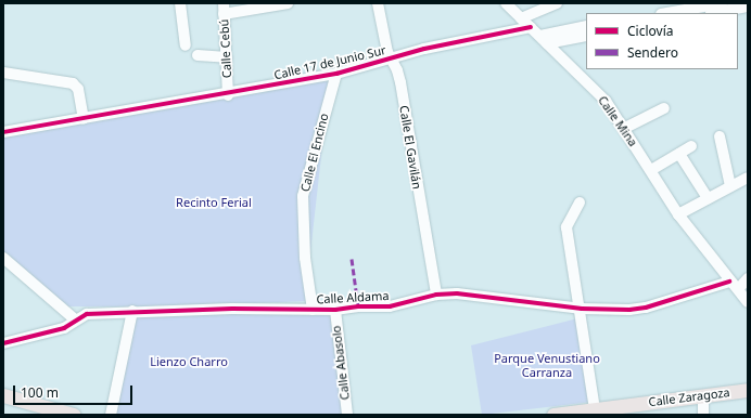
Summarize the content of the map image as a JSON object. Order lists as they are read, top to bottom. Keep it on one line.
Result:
{"streets":{"main road":["Calle Zaragoza"],"street":["Calle Cebú","Calle 17 de Junio Sur","Calle Mina","Calle El Gavilán","Calle El Encino","Calle Aldama","Calle Abasolo"]},"crossings":[["Calle Cebú","Calle 17 de Junio Sur"],["Calle 17 de Junio Sur","Calle Mina"],["Calle 17 de Junio Sur","Calle El Gavilán"],["Calle 17 de Junio Sur","Calle El Encino"],["Calle Mina","Calle Aldama"],["Calle El Gavilán","Calle Aldama"],["Calle El Encino","Calle Aldama"],["Calle Aldama","Calle Abasolo"]],"parks":["Recinto Ferial","Parque Venustiano Carranza","Lienzo Charro"],"legend":["Ciclovía","Sendero"],"scale_bar":"100 m"}
